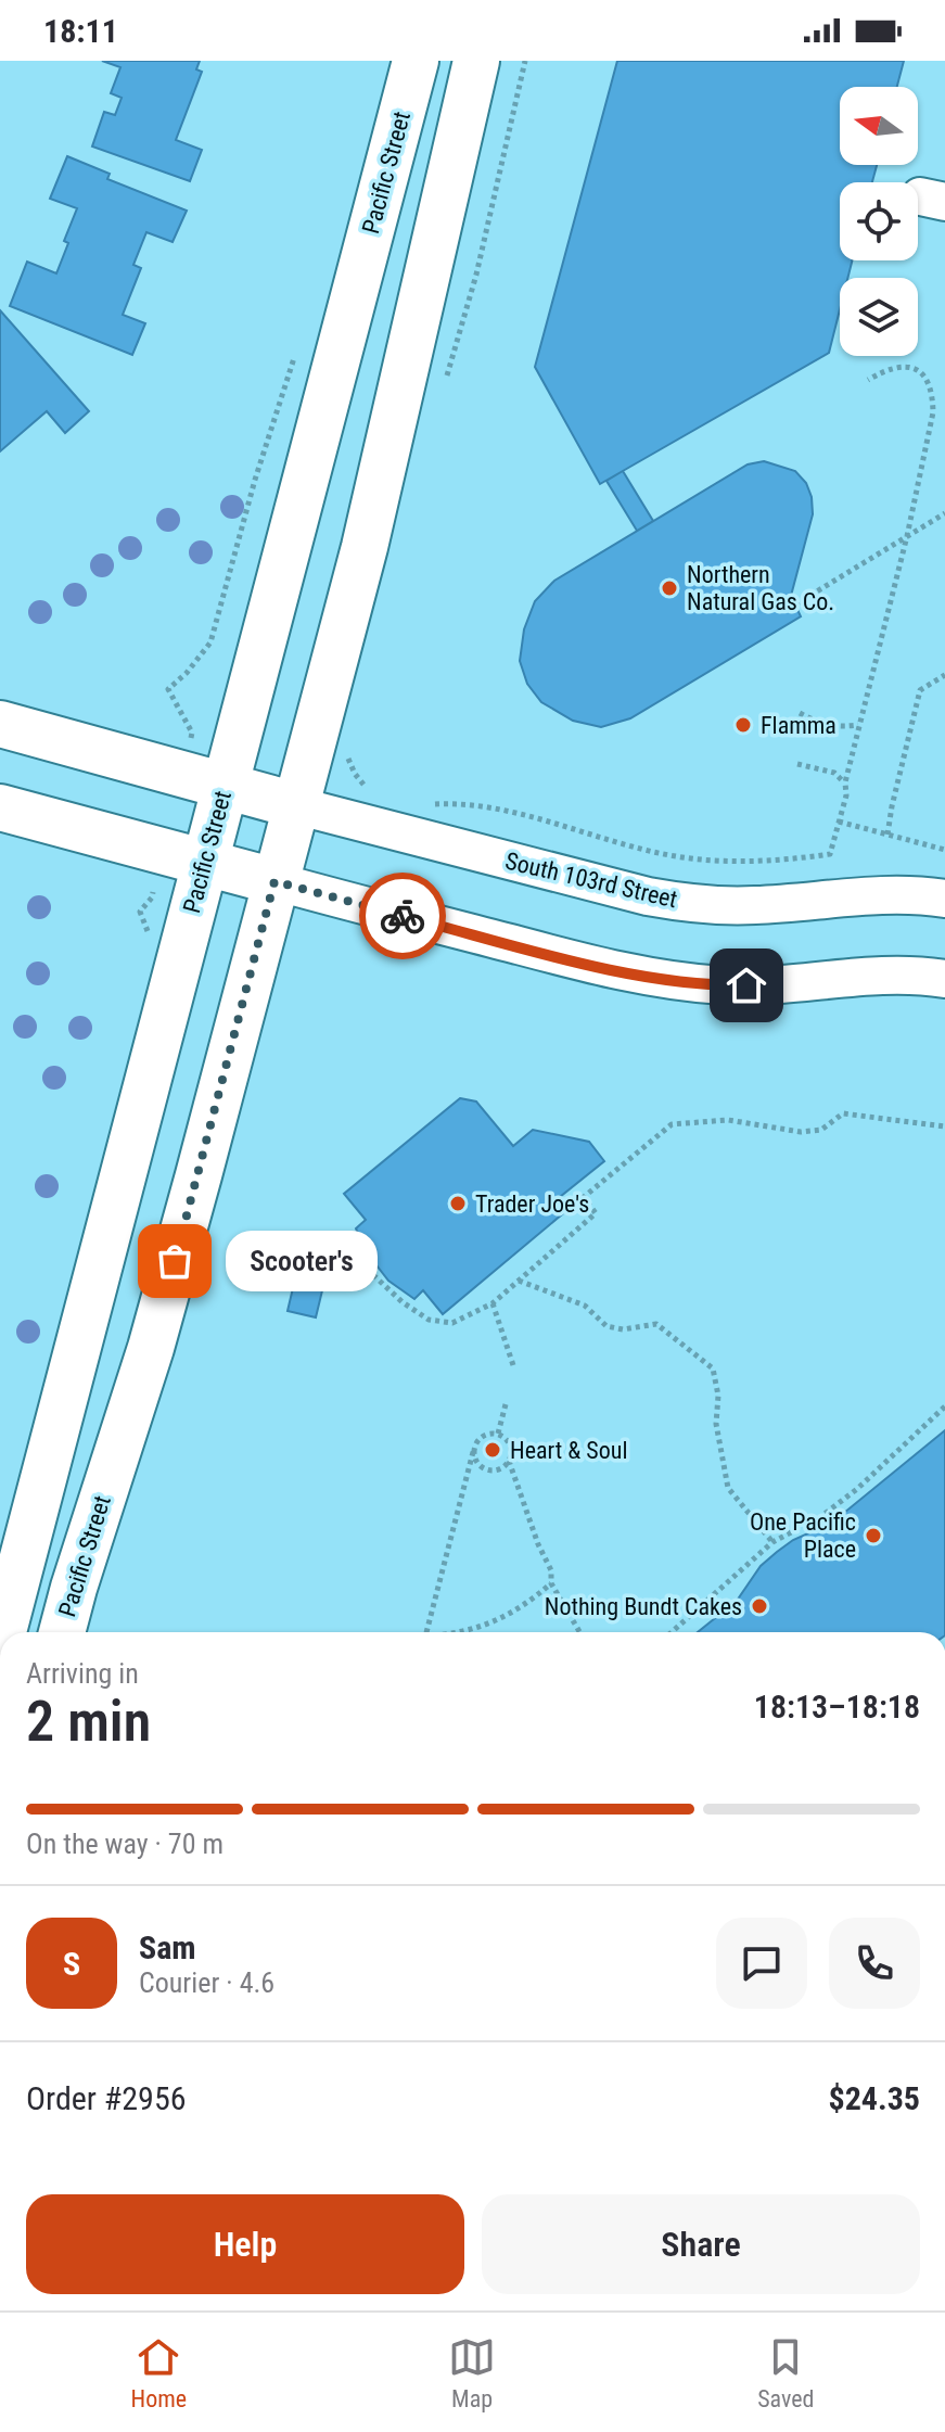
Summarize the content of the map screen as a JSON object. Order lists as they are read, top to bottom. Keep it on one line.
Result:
{"streets":{"main road":["Pacific Street"],"street":["South 103rd Street"]},"crossings":[["Pacific Street","South 103rd Street"]],"places":["Northern Natural Gas Co.","Flamma","Trader Joe's","Scooter's","Heart & Soul","One Pacific Place","Nothing Bundt Cakes"],"north":"left","page":{"status":"18:11","bubble":"Scooter's","heading":["2 min","Arriving in","18:13–18:18"],"panel":["Sam","Courier · 4.6","Order #2956","$24.35"],"bar":"On the way · 70 m","round":"S","buttons":["Help","Share"],"tabs":["Home","Map","Saved"]}}
